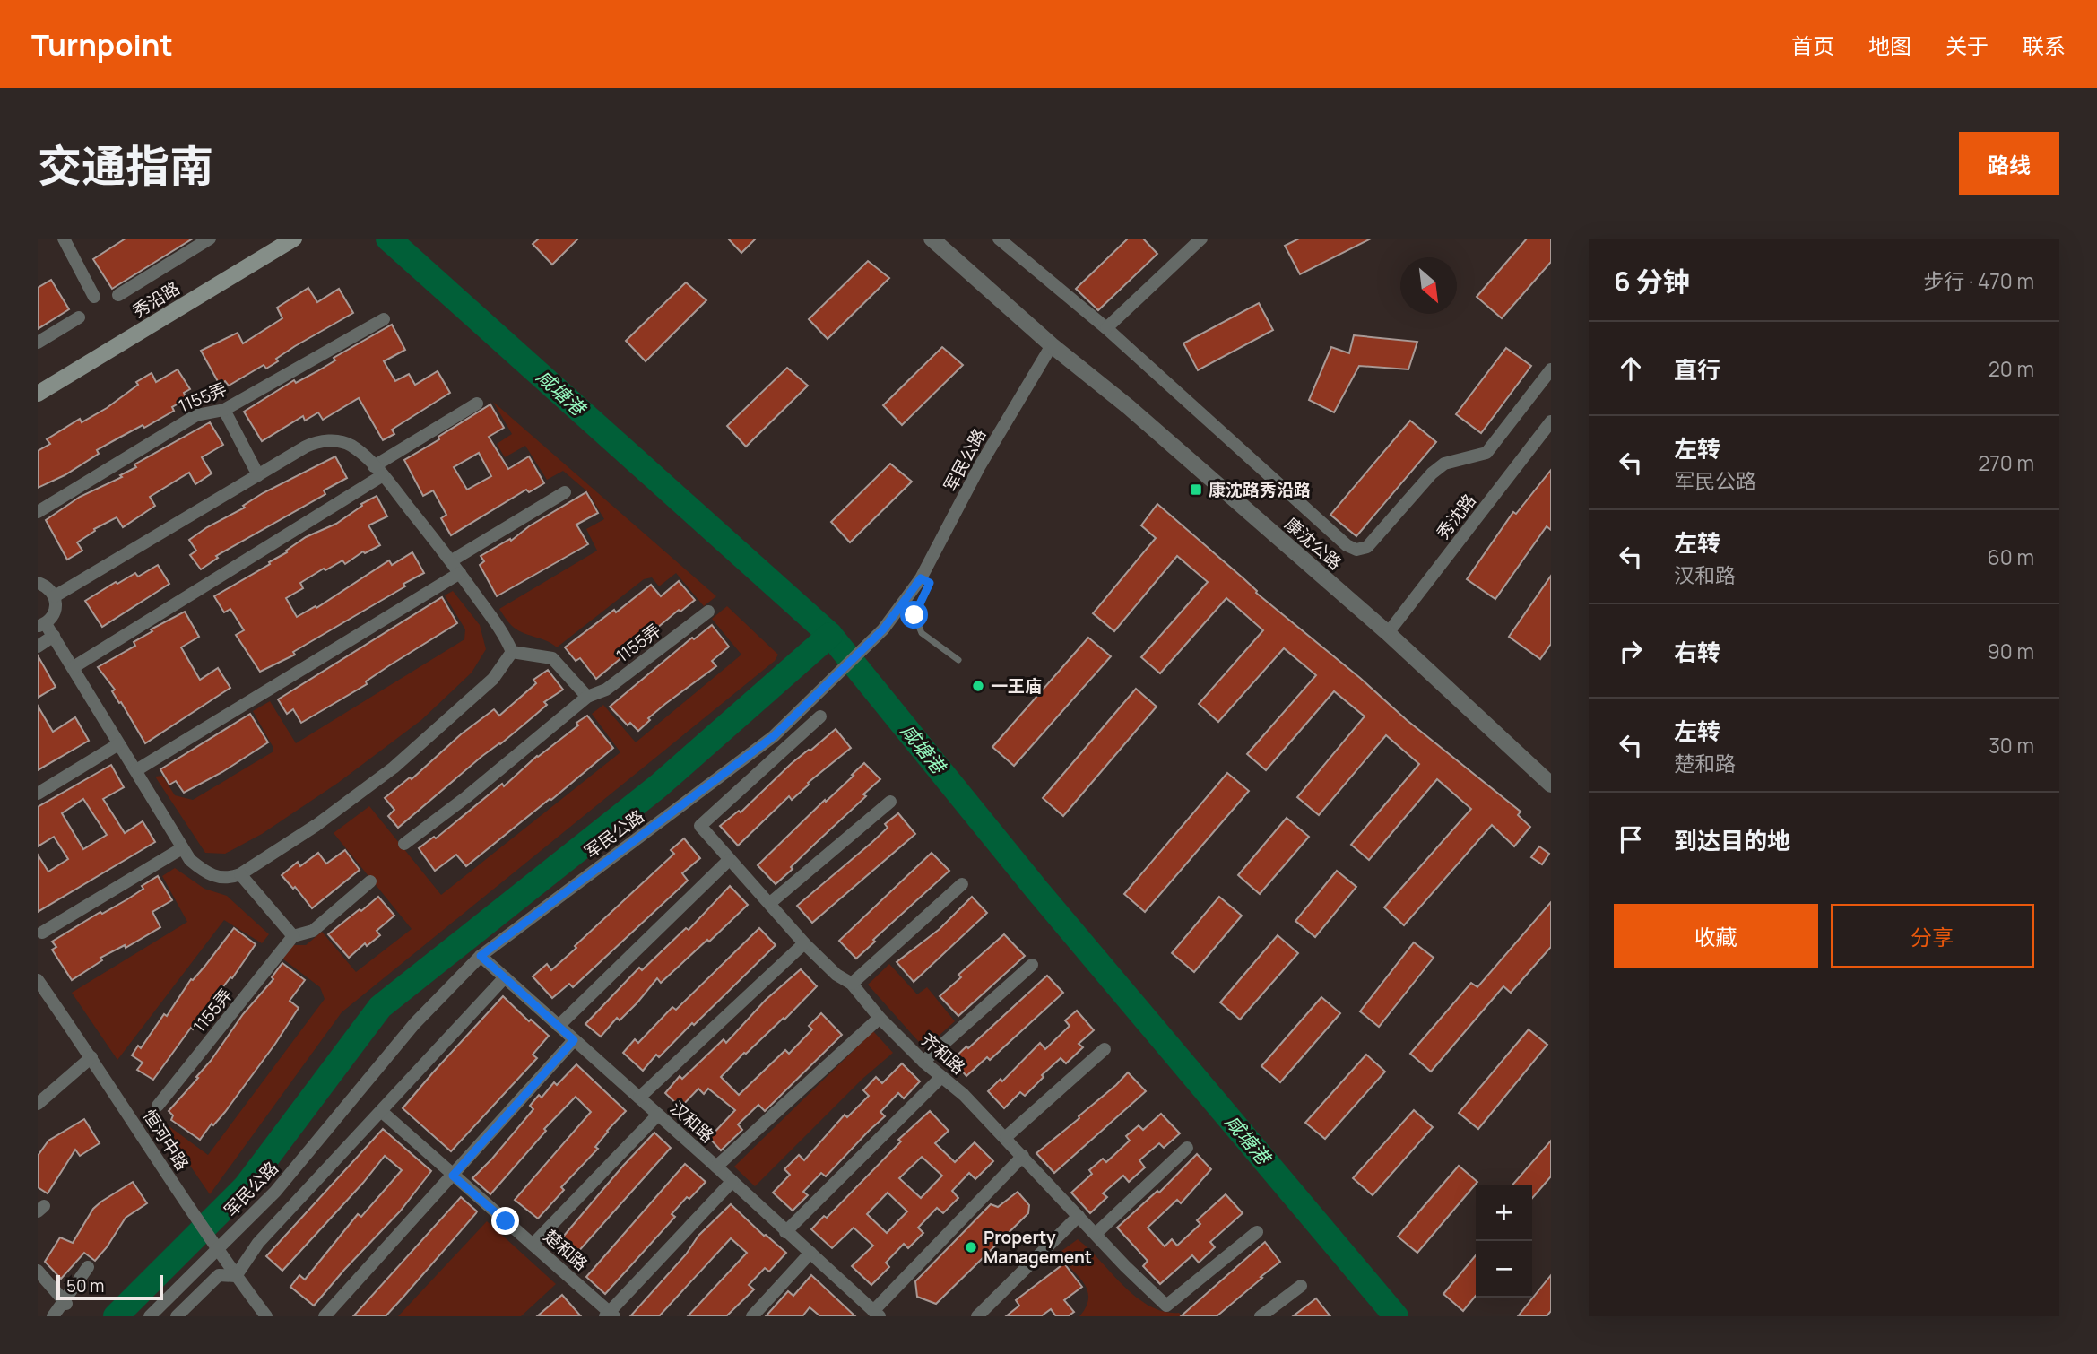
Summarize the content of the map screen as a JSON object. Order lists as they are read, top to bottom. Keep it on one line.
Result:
{"streets":{"main road":["秀沿路"],"street":["1155弄","军民公路","秀沈路","康沈公路","齐和路","汉和路","恒河中路","楚和路"]},"crossings":[["军民公路","康沈公路"],["军民公路","汉和路"],["军民公路","恒河中路"],["秀沈路","康沈公路"]],"water":["咸塘港"],"places":{"transit":["康沈路秀沿路"],"other":["一王庙","Property Management"]},"scale_bar":"50 m","north":"bottom right","page":{"header":"Turnpoint","nav":["首页","地图","关于","联系"],"title":"交通指南","buttons":["路线",["收藏","分享"]],"heading":["6 分钟","步行 · 470 m"],"list":[["直行","20 m"],["左转","军民公路","270 m"],["左转","汉和路","60 m"],["右转","90 m"],["左转","楚和路","30 m"],"到达目的地"],"map_buttons":["+","−"],"scale":"50 m"}}
